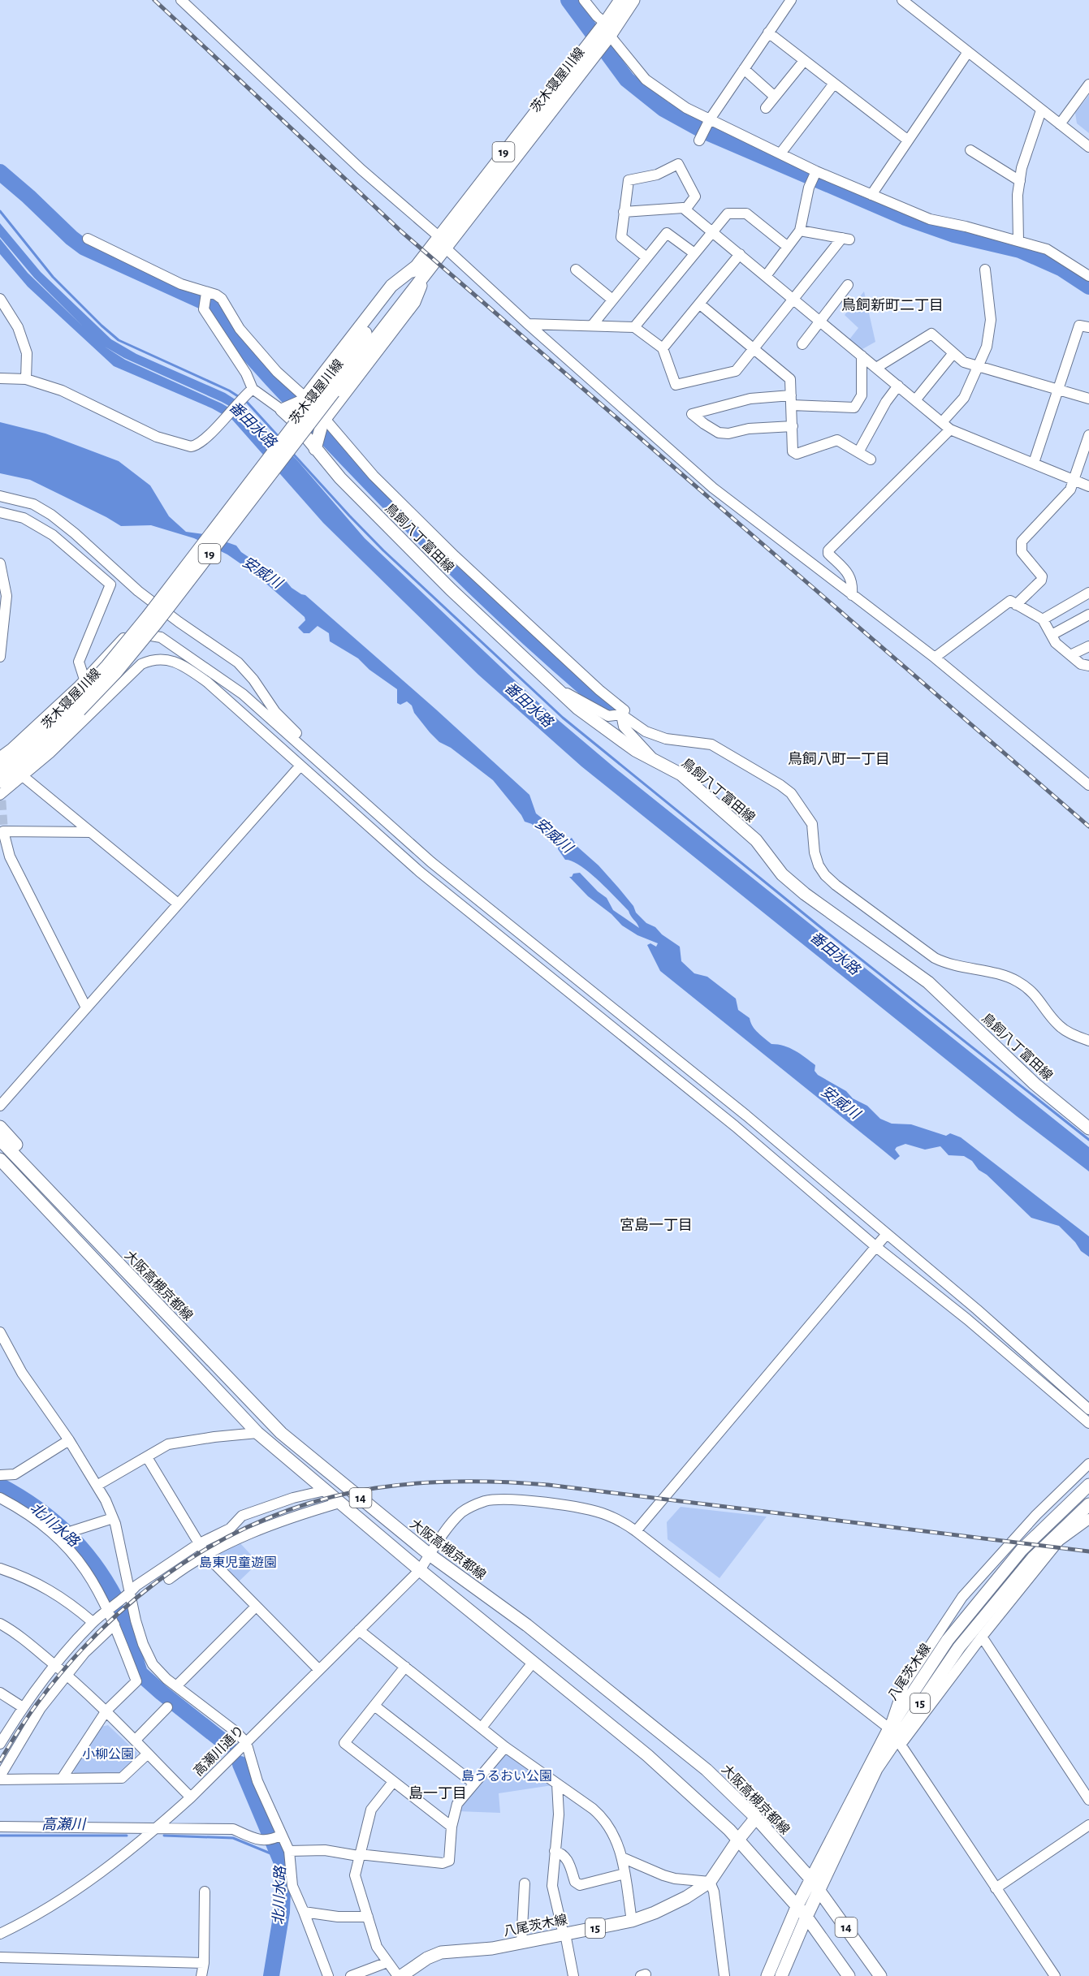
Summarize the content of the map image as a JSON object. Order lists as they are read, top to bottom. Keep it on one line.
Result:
{"streets":{"main road":["茨木寝屋川線","19","鳥飼八丁富田線","大阪高槻京都線","14","八尾茨木線","15"],"street":["高瀬川通り"]},"crossings":[["大阪高槻京都線","八尾茨木線"],["大阪高槻京都線","高瀬川通り"],["14","八尾茨木線"],["14","高瀬川通り"],["八尾茨木線","高瀬川通り"]],"districts":["鳥飼新町二丁目","鳥飼八町一丁目","宮島一丁目","島一丁目"],"water":["番田水路","安威川","北川水路","高瀬川"],"parks":["島東児童遊園","小柳公園","島うるおい公園"]}
